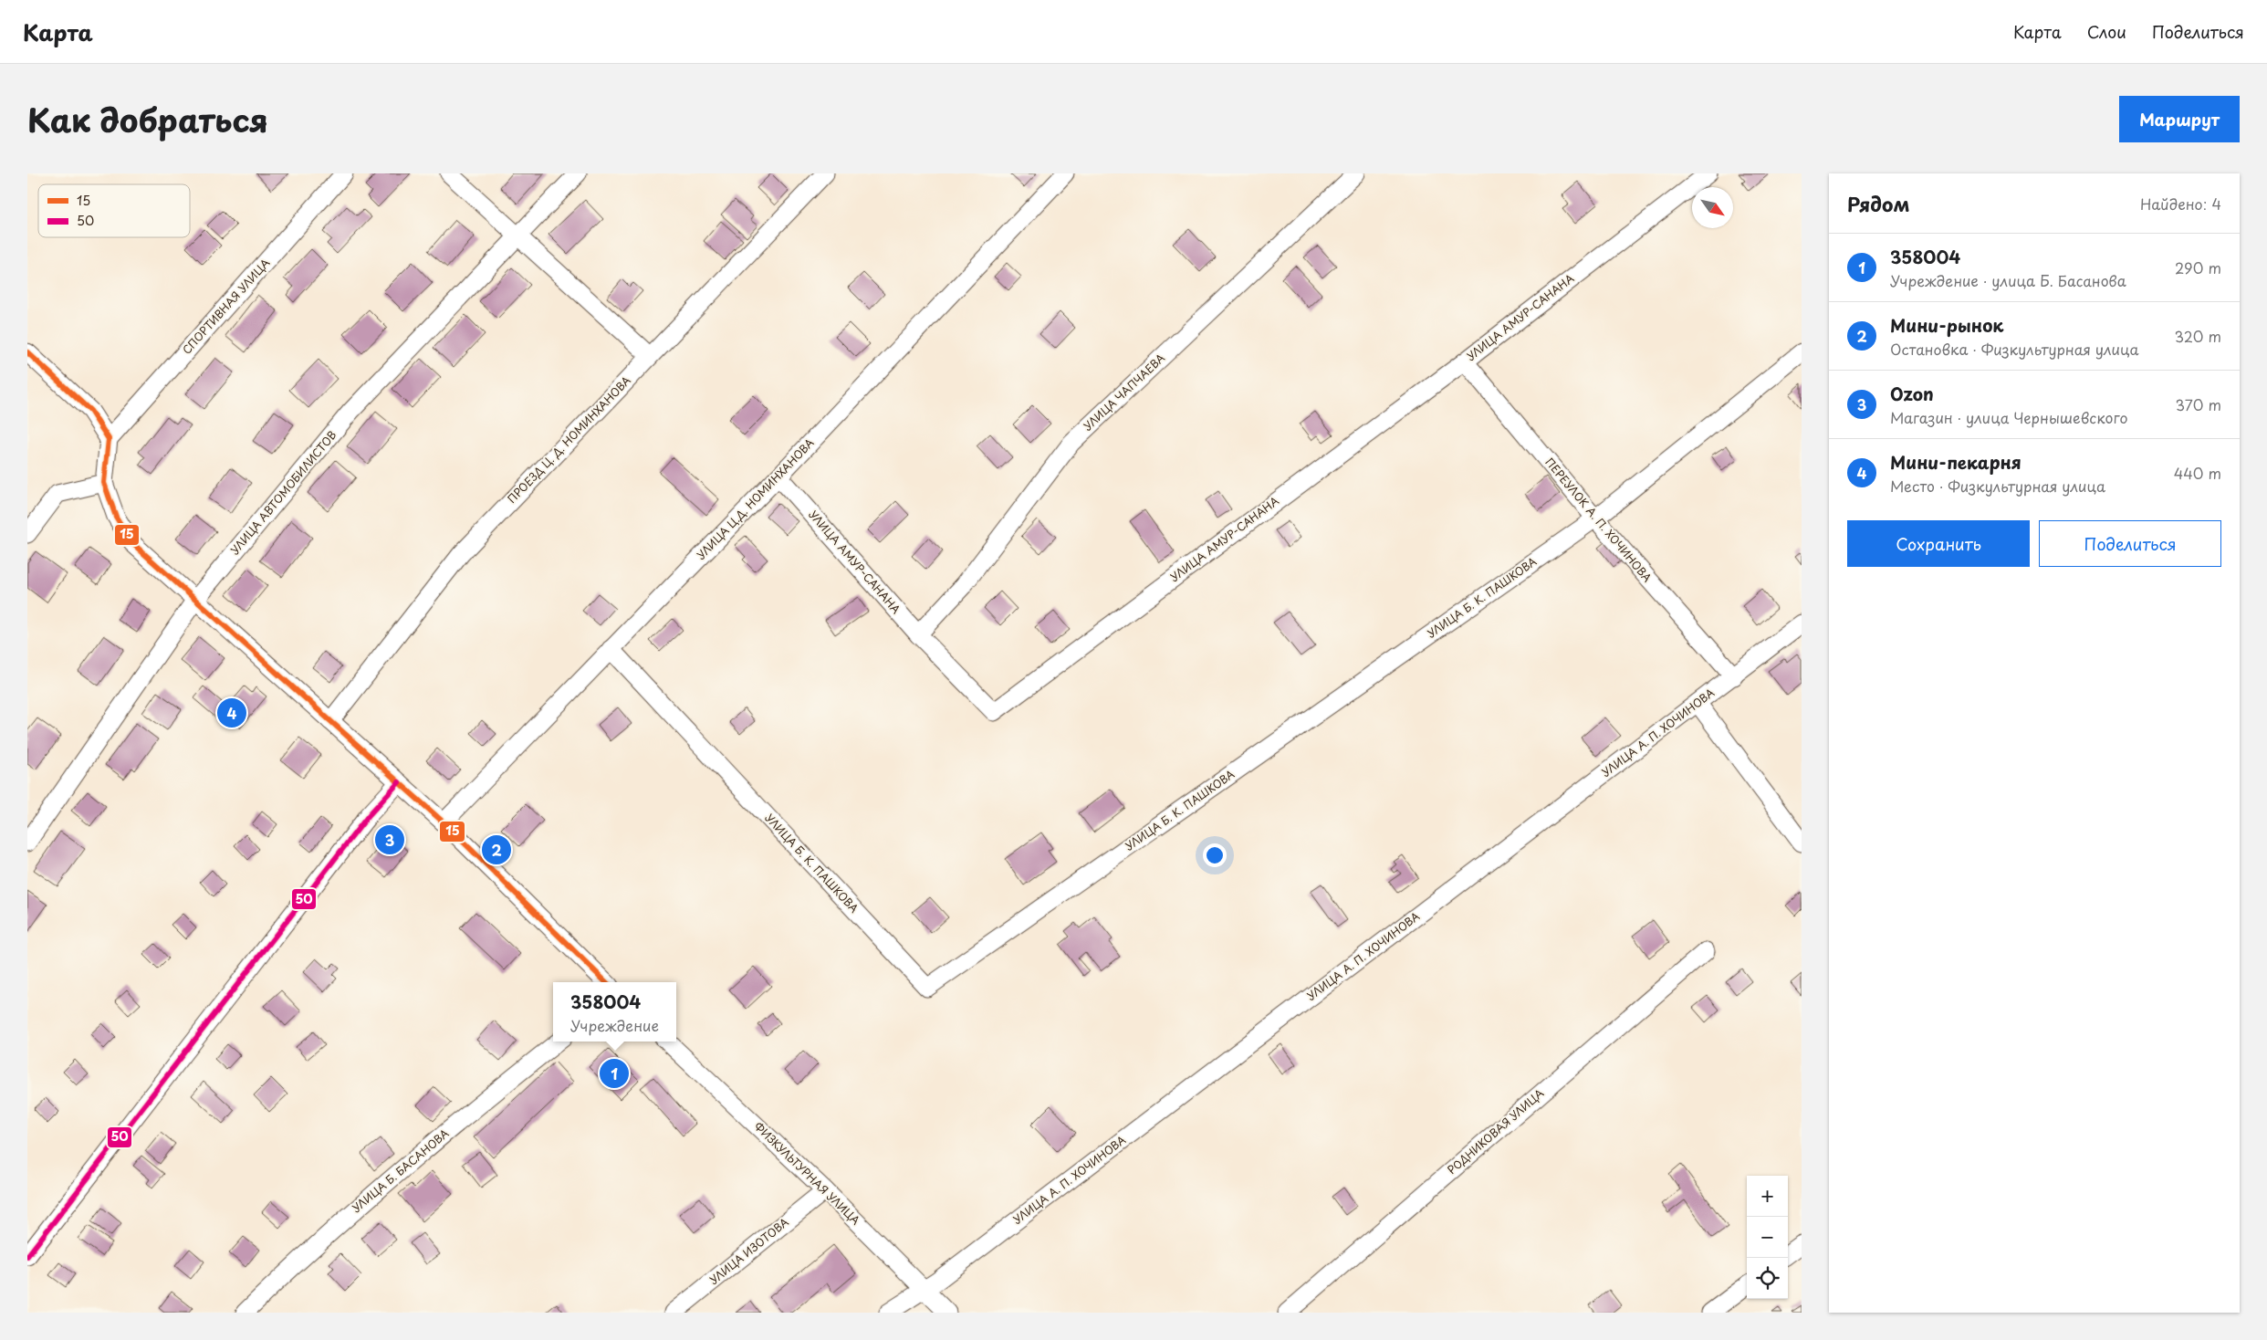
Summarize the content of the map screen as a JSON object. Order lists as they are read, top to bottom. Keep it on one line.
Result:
{"streets":{"street":["СПОРТИВНАЯ УЛИЦА","УЛИЦА АМУР-САНАНА","УЛИЦА ЧАПЧАЕВА","ПРОЕЗД Ц. Д. НОМИНХАНОВА","УЛИЦА АВТОМОБИЛИСТОВ","УЛИЦА Ц.Д. НОМИНХАНОВА","ПЕРЕУЛОК А. П. ХОЧИНОВА","УЛИЦА Б. К. ПАШКОВА","УЛИЦА А. П. ХОЧИНОВА","РОДНИКОВАЯ УЛИЦА","УЛИЦА Б. БАСАНОВА","ФИЗКУЛЬТУРНАЯ УЛИЦА","УЛИЦА ИЗОТОВА"]},"crossings":[["УЛИЦА АМУР-САНАНА","УЛИЦА ЧАПЧАЕВА"],["УЛИЦА АМУР-САНАНА","УЛИЦА Ц.Д. НОМИНХАНОВА"],["УЛИЦА АМУР-САНАНА","ПЕРЕУЛОК А. П. ХОЧИНОВА"],["УЛИЦА Ц.Д. НОМИНХАНОВА","УЛИЦА Б. К. ПАШКОВА"],["ПЕРЕУЛОК А. П. ХОЧИНОВА","УЛИЦА Б. К. ПАШКОВА"],["ПЕРЕУЛОК А. П. ХОЧИНОВА","УЛИЦА А. П. ХОЧИНОВА"],["УЛИЦА А. П. ХОЧИНОВА","ФИЗКУЛЬТУРНАЯ УЛИЦА"],["ФИЗКУЛЬТУРНАЯ УЛИЦА","УЛИЦА ИЗОТОВА"]],"lines":["transit line 15","transit line 50"],"legend":["15","50"],"north":"bottom right","page":{"header":"Карта","nav":["Карта","Слои","Поделиться"],"title":"Как добраться","buttons":["Маршрут",["Сохранить","Поделиться"]],"heading":["Рядом","Найдено: 4"],"list":[{"mark":"1","name":"358004","note":"Учреждение · улица Б. Басанова","value":"290 m"},{"mark":"2","name":"Мини-рынок","note":"Остановка · Физкультурная улица","value":"320 m"},{"mark":"3","name":"Ozon","note":"Магазин · улица Чернышевского","value":"370 m"},{"mark":"4","name":"Мини-пекарня","note":"Место · Физкультурная улица","value":"440 m"}],"pins":["4","3","2","1"],"popup":["358004","Учреждение"],"map_buttons":["+","−"]}}
